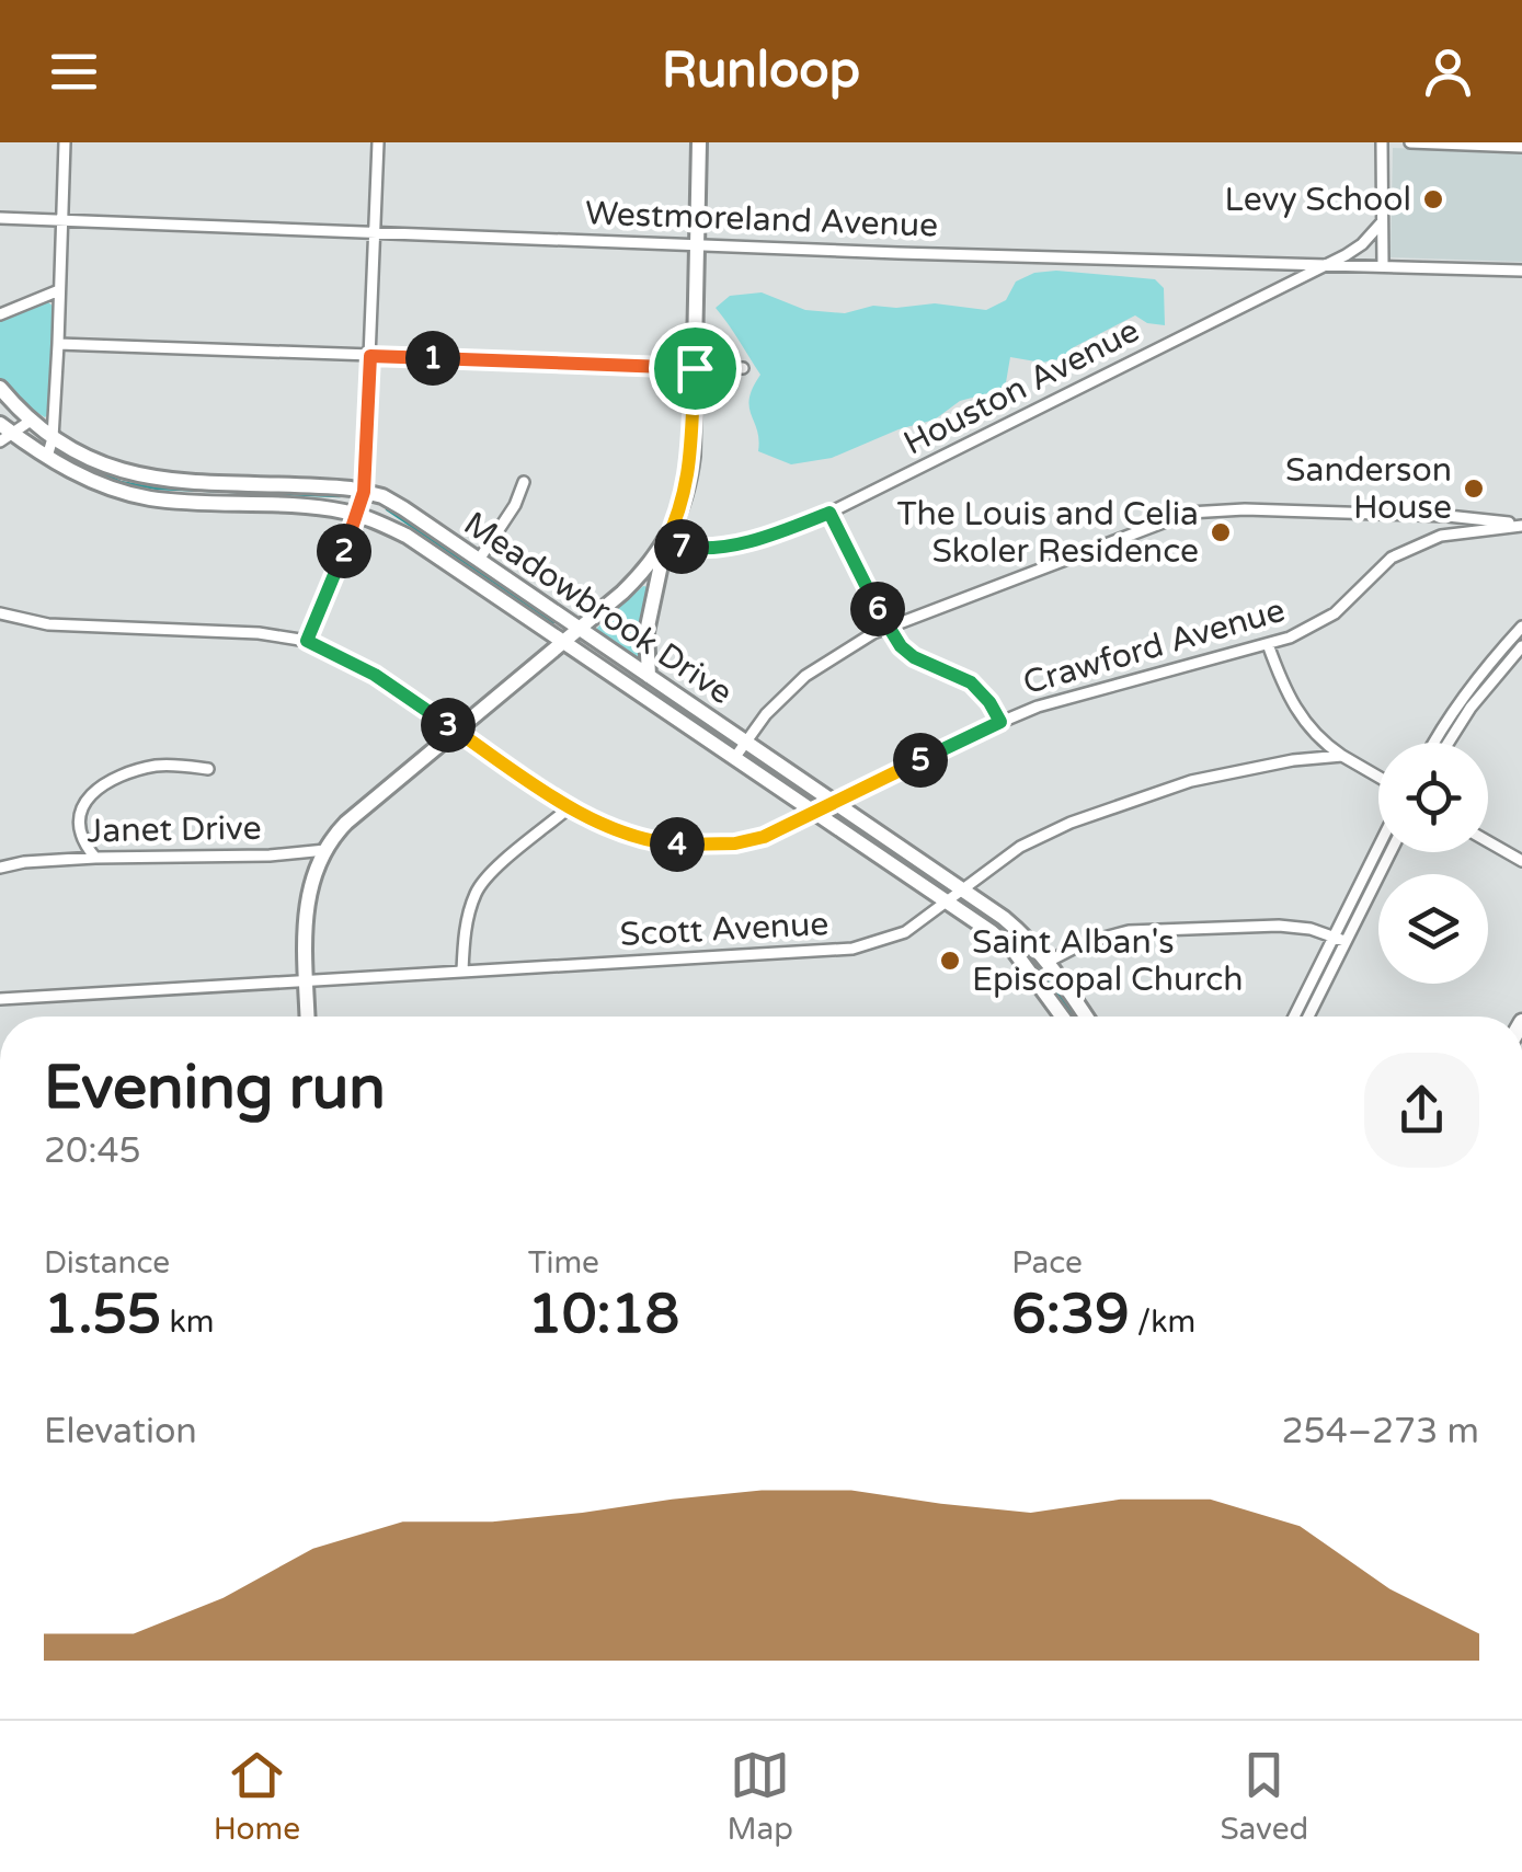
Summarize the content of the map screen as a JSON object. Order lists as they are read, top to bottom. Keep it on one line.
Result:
{"streets":{"street":["Westmoreland Avenue","Houston Avenue","Meadowbrook Drive","Crawford Avenue","Janet Drive","Scott Avenue"]},"crossings":[["Westmoreland Avenue","Houston Avenue"],["Meadowbrook Drive","Crawford Avenue"],["Meadowbrook Drive","Scott Avenue"]],"places":["Levy School","Sanderson House","The Louis and Celia Skoler Residence","Saint Alban's Episcopal Church"],"page":{"header":"Runloop","pins":["1","7","2","6","3","5","4"],"heading":["Evening run","20:45"],"stats":[["Distance","1.55 km"],["Time","10:18"],["Pace","6:39 /km"]],"chart":["Elevation","254–273 m"],"tabs":["Home","Map","Saved"]}}
